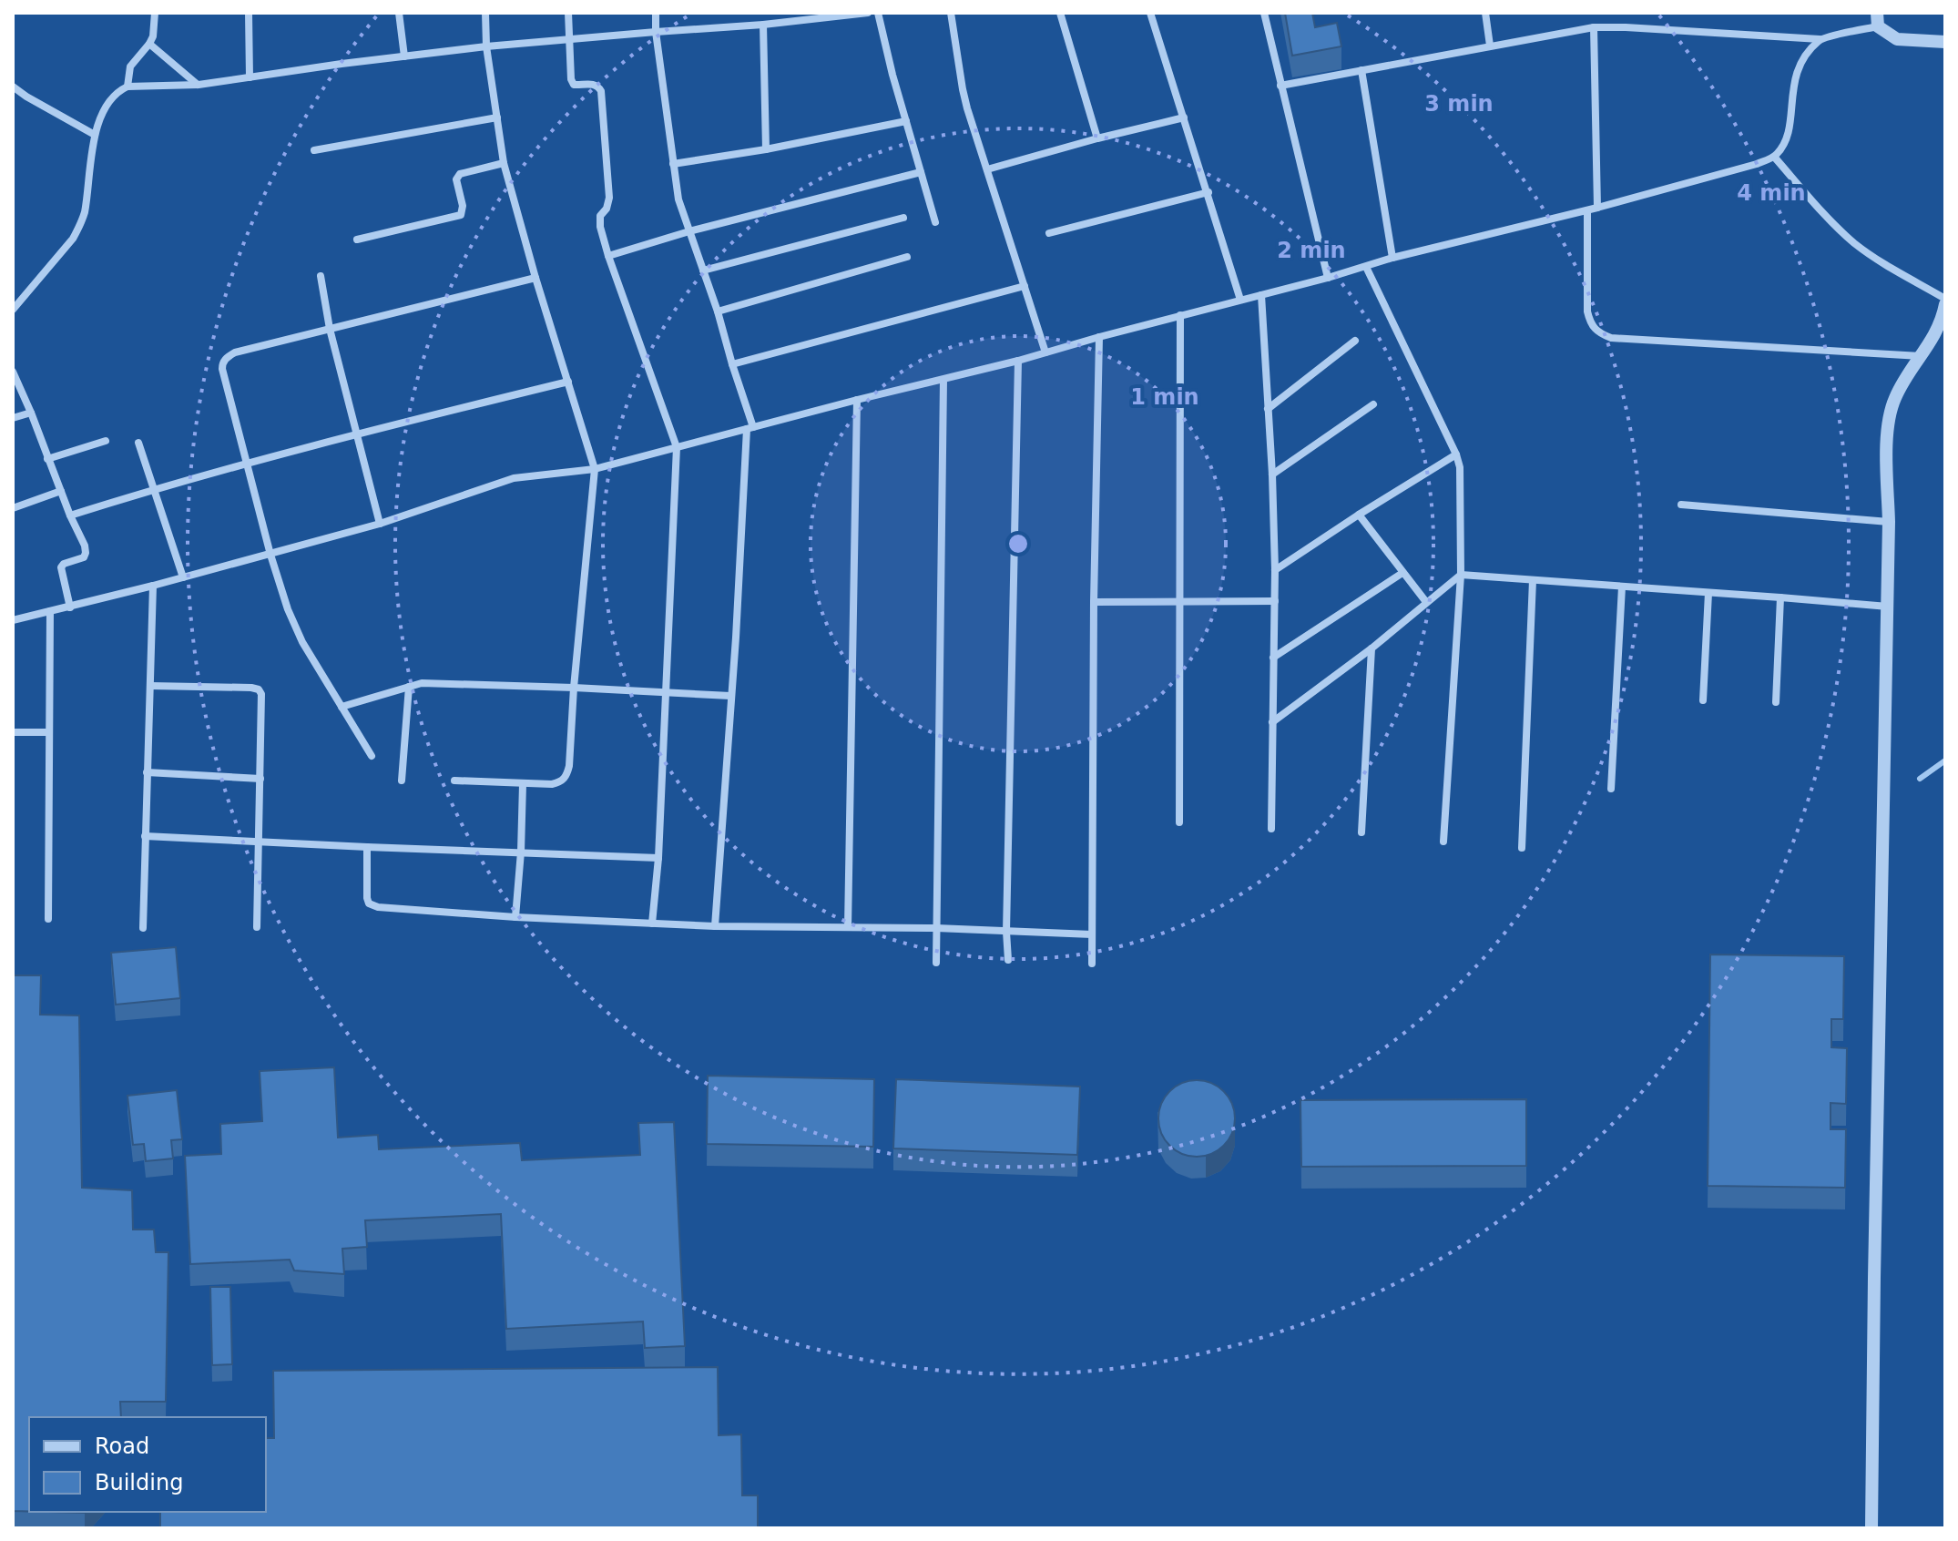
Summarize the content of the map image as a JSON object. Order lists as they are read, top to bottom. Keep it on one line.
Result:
{"legend":["Road","Building"],"rings":["3 min","4 min","2 min","1 min"]}
